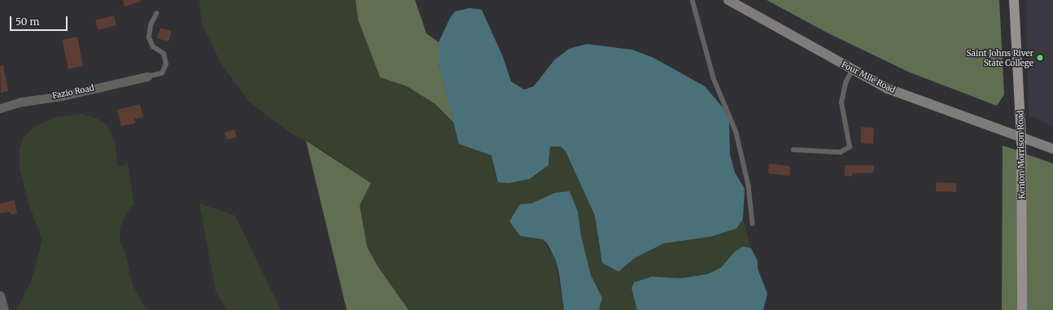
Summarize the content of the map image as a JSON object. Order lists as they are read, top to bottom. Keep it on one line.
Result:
{"streets":{"main road":["Four Mile Road","Kenton Morrison Road"],"street":["Fazio Road"]},"crossings":[["Four Mile Road","Kenton Morrison Road"]],"places":["Saint Johns River State College"],"scale_bar":"50 m"}
